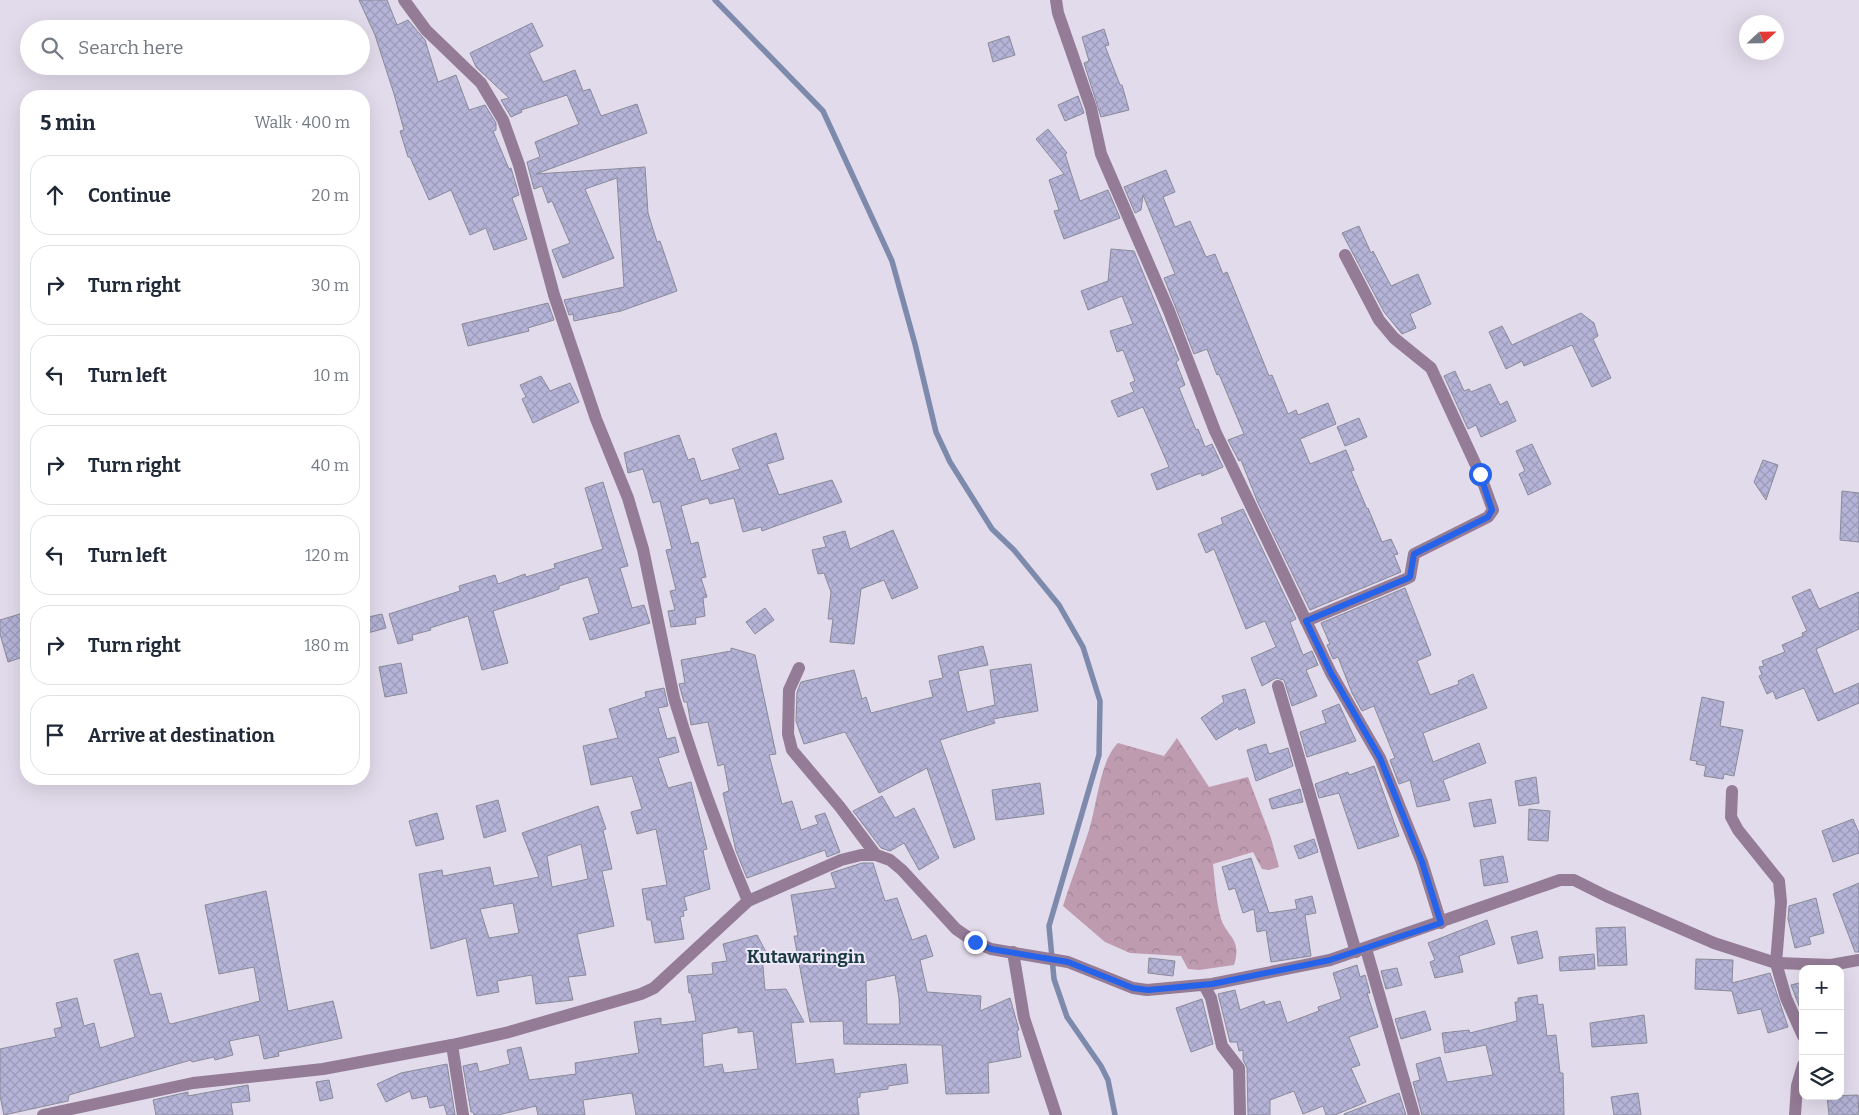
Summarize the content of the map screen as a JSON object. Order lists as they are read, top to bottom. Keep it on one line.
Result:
{"districts":["Kutawaringin"],"north":"right","page":{"search":"Search here","heading":["5 min","Walk · 400 m"],"list":[["Continue","20 m"],["Turn right","30 m"],["Turn left","10 m"],["Turn right","40 m"],["Turn left","120 m"],["Turn right","180 m"],"Arrive at destination"],"map_buttons":["+","−"]}}
